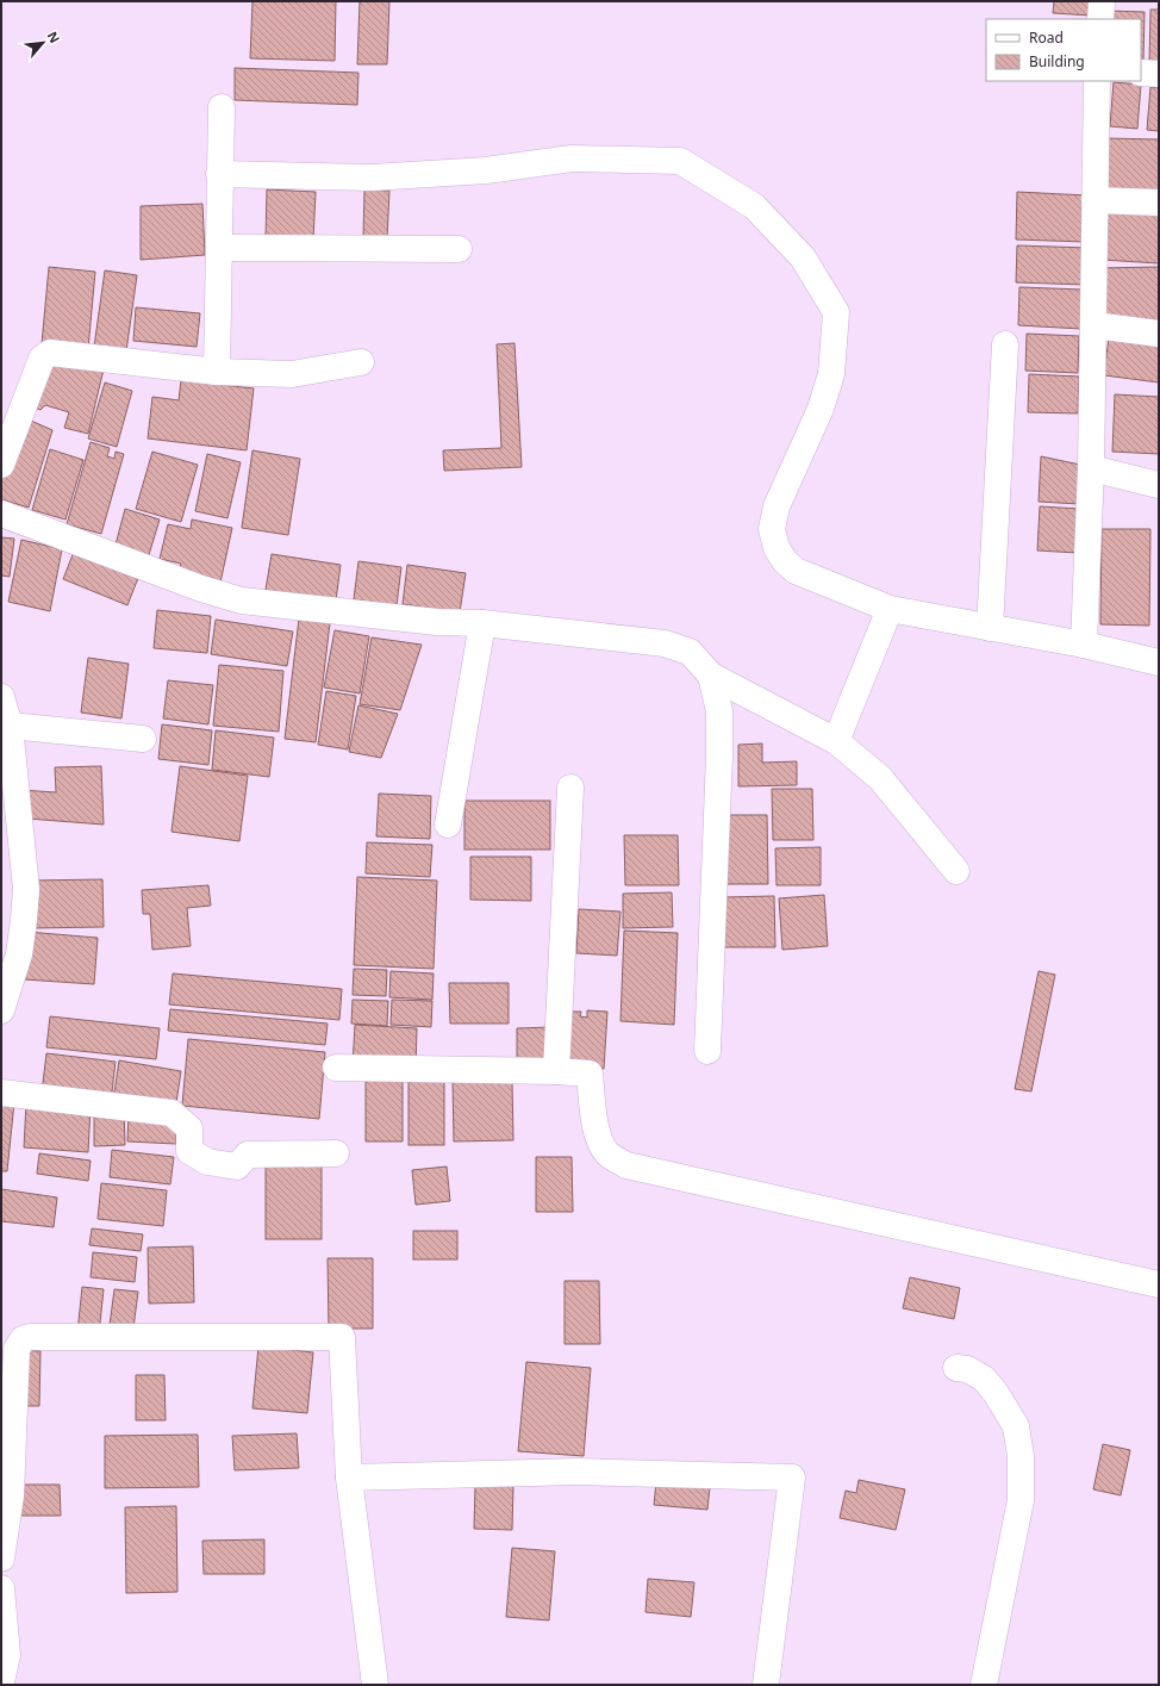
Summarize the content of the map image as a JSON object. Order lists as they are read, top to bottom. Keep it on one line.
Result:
{"legend":["Road","Building"],"north":"top right"}
